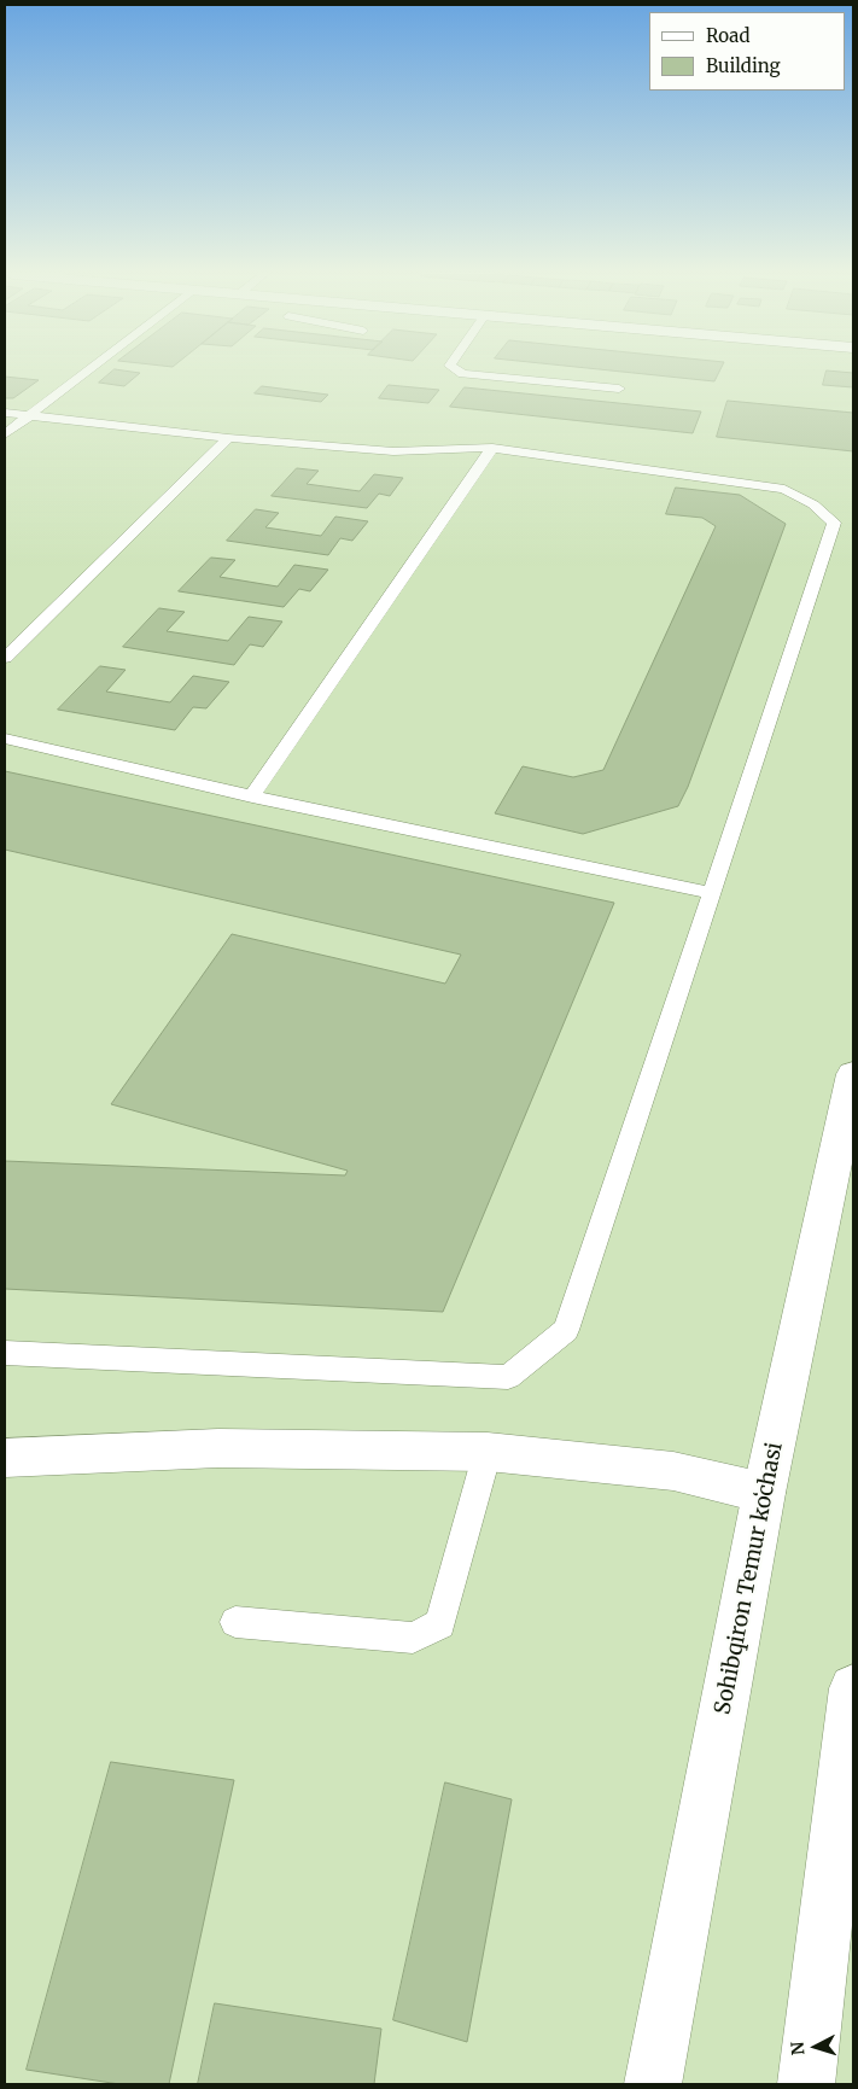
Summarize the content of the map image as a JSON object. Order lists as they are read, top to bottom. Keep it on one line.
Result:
{"streets":{"street":["Sohibqiron Temur koʻchasi"]},"legend":["Road","Building"],"north":"left"}
